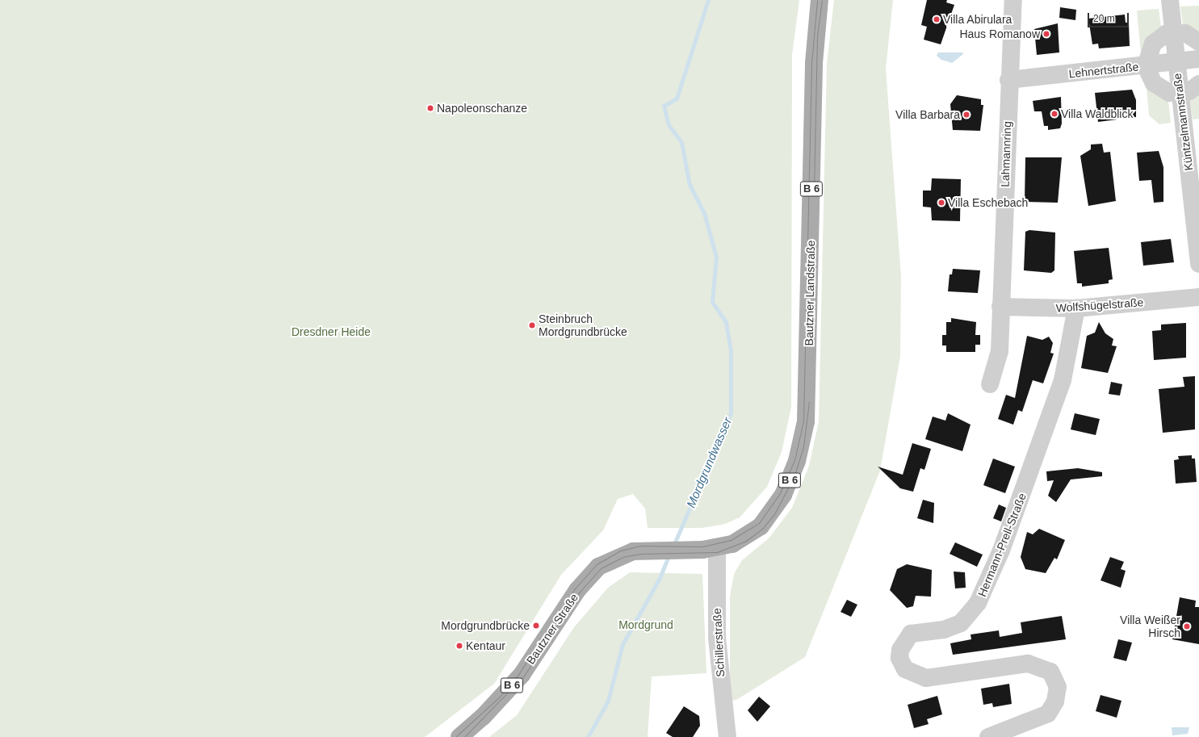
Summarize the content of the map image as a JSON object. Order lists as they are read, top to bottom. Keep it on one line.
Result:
{"streets":{"main road":["B 6","Bautzner Landstraße","Bautzner Straße"],"street":["Lehnertstraße","Küntzelmannstraße","Lahmannring","Wolfshügelstraße","Hermann-Prell-Straße","Schillerstraße"]},"crossings":[["Lehnertstraße","Küntzelmannstraße"],["Lehnertstraße","Lahmannring"],["Lahmannring","Wolfshügelstraße"],["Bautzner Landstraße","Bautzner Straße"],["Bautzner Landstraße","Schillerstraße"],["Wolfshügelstraße","Hermann-Prell-Straße"],["Bautzner Straße","Schillerstraße"]],"water":["Mordgrundwasser"],"parks":["Dresdner Heide","Mordgrund"],"places":["Villa Abirulara","Haus Romanow","Napoleonschanze","Villa Waldblick","Villa Barbara","Villa Eschebach","Steinbruch Mordgrundbrücke","Mordgrundbrücke","Villa Weißer Hirsch","Kentaur"],"scale_bar":"20 m"}
